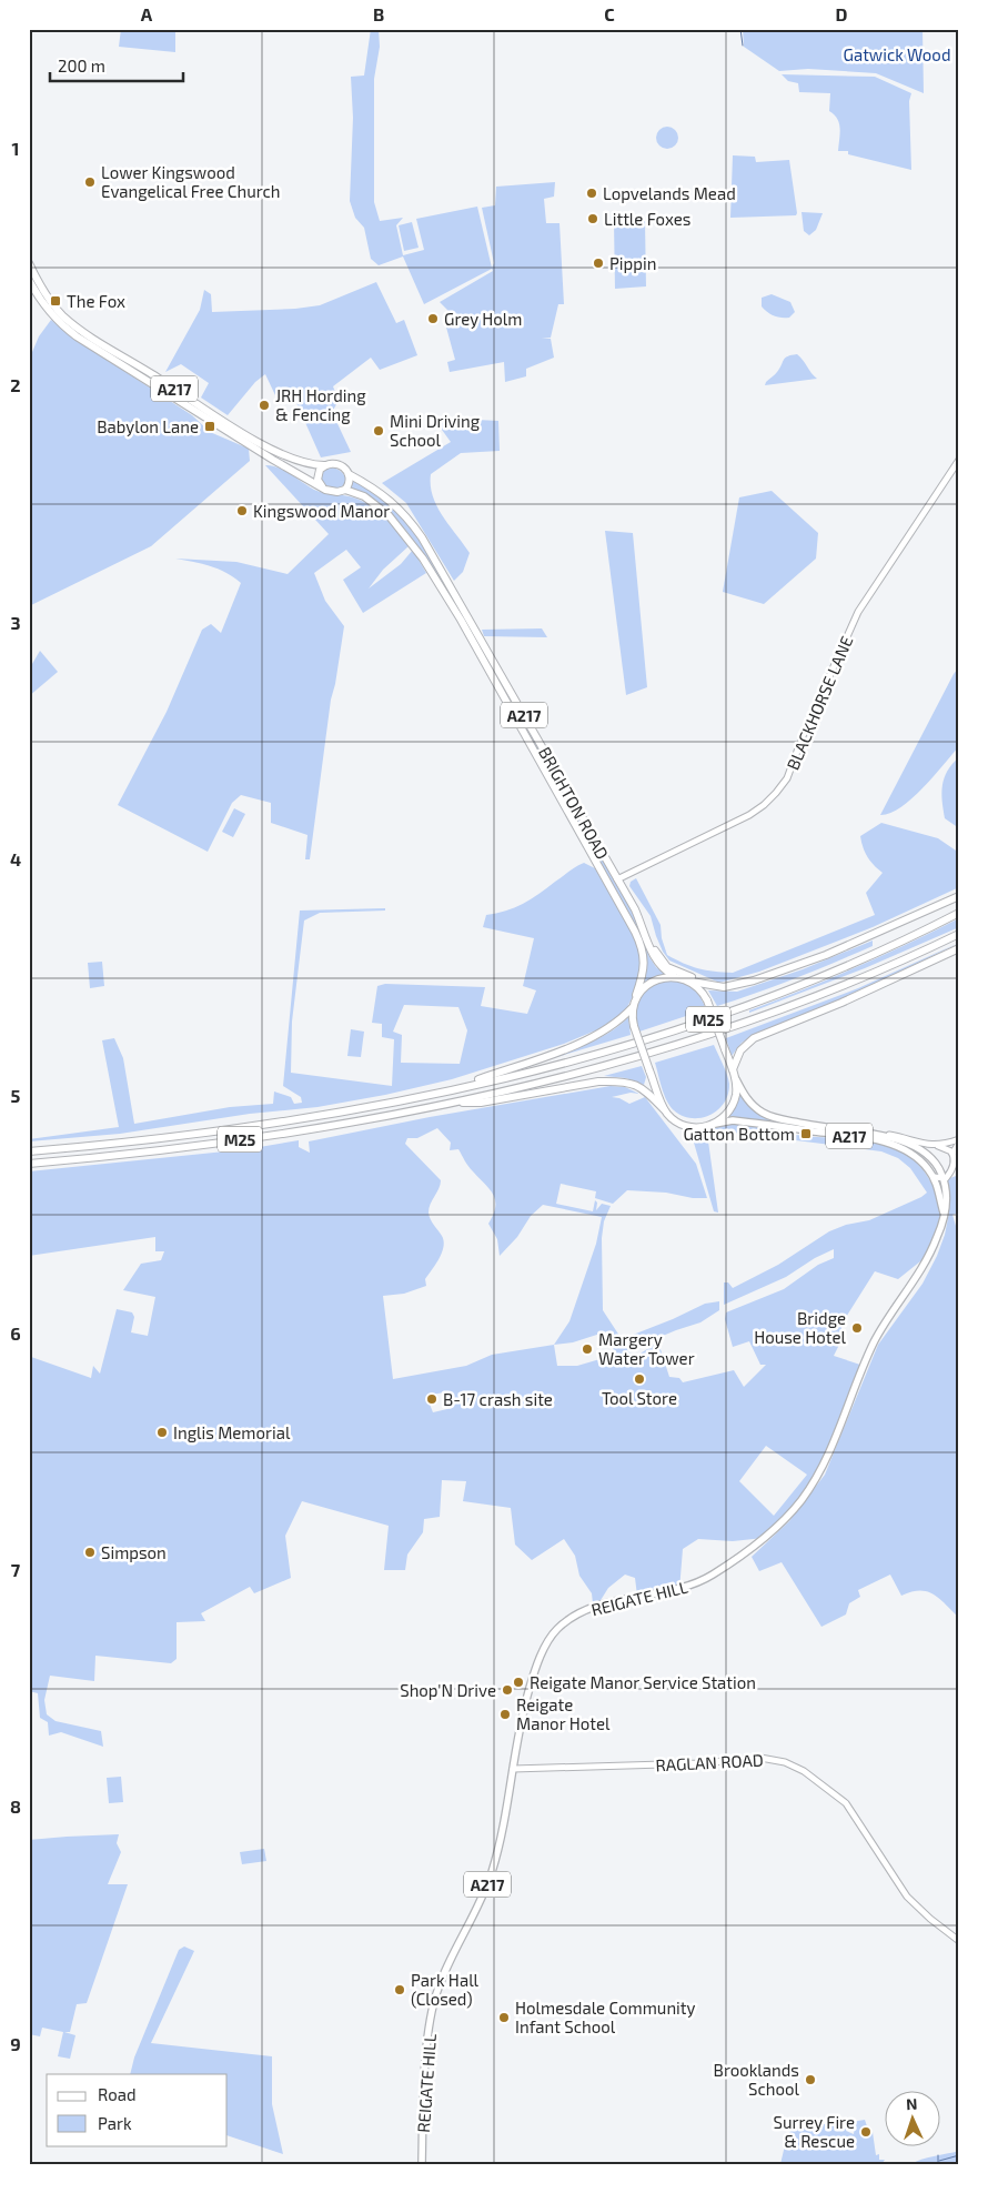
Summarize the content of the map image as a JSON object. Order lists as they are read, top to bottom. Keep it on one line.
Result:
{"streets":{"highway":["A217","BRIGHTON ROAD","M25"],"main road":["REIGATE HILL"],"street":["BLACKHORSE LANE","RAGLAN ROAD"]},"crossings":[["A217","BRIGHTON ROAD"],["BLACKHORSE LANE","BRIGHTON ROAD"],["BRIGHTON ROAD","M25"],["M25","REIGATE HILL"],["REIGATE HILL","RAGLAN ROAD"]],"parks":["Gatwick Wood"],"places":{"other":["Lower Kingswood Evangelical Free Church","Lopvelands Mead","Little Foxes","Pippin","Grey Holm","JRH Hording & Fencing","Mini Driving School","Kingswood Manor","Bridge House Hotel","Margery Water Tower","Tool Store","B-17 crash site","Inglis Memorial","Simpson","Reigate Manor Service Station","Shop'N Drive","Reigate Manor Hotel","Park Hall (Closed)","Holmesdale Community Infant School","Brooklands School","Surrey Fire & Rescue"],"transit":["The Fox","Babylon Lane","Gatton Bottom"]},"legend":["Road","Park"],"scale_bar":"200 m","north":"top","grid":{"columns":["A","B","C","D"],"rows":["1","2","3","4","5","6","7","8","9"]}}
